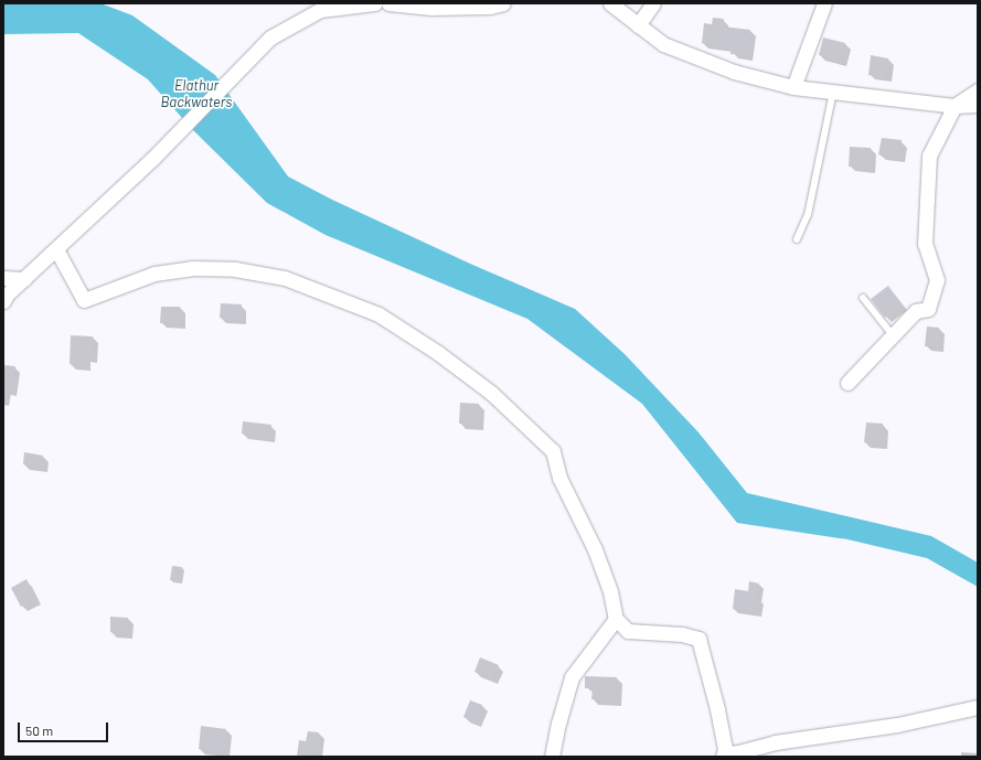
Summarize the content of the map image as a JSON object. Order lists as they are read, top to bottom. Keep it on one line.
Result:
{"water":["Elathur Backwaters"],"scale_bar":"50 m"}
